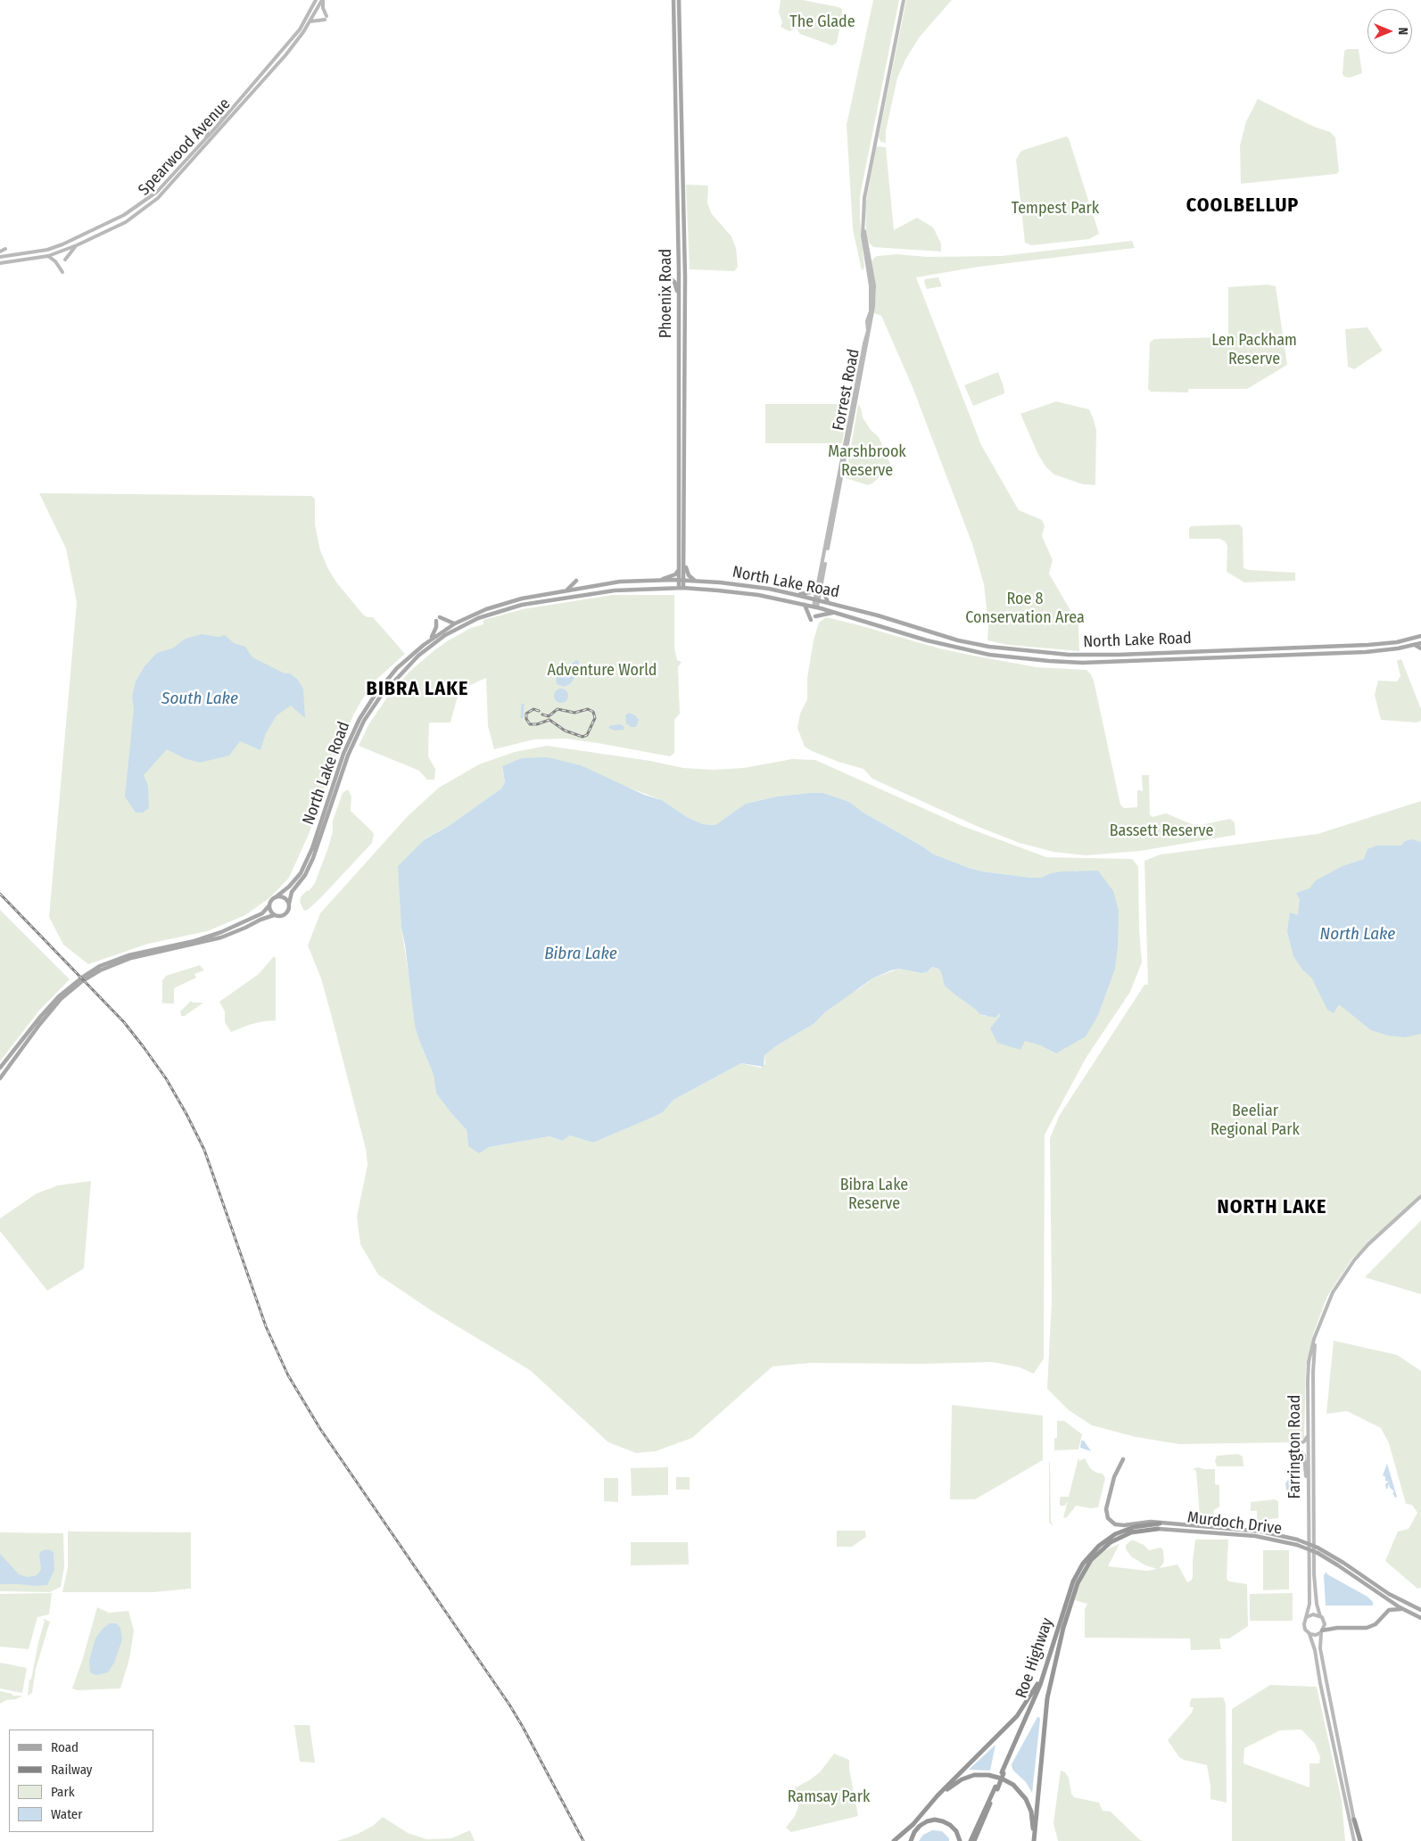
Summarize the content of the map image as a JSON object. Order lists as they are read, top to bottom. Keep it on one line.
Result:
{"streets":{"highway":["Roe Highway"],"main road":["Spearwood Avenue","Phoenix Road","Forrest Road","North Lake Road","Farrington Road","Murdoch Drive"]},"crossings":[["Phoenix Road","North Lake Road"],["Forrest Road","North Lake Road"],["Murdoch Drive","Roe Highway"]],"districts":["COOLBELLUP","BIBRA LAKE","NORTH LAKE"],"water":["South Lake","North Lake","Bibra Lake"],"parks":["The Glade","Tempest Park","Len Packham Reserve","Marshbrook Reserve","Roe 8 Conservation Area","Adventure World","Bassett Reserve","Beeliar Regional Park","Bibra Lake Reserve","Ramsay Park"],"legend":["Road","Railway","Park","Water"],"north":"right"}
